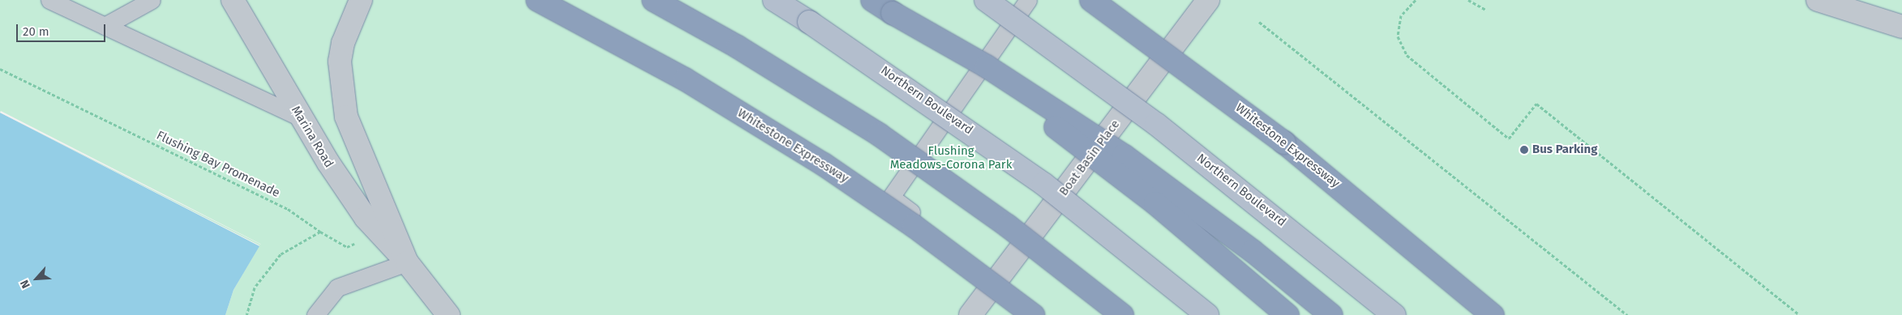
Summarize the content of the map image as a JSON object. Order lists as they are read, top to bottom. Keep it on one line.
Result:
{"streets":{"highway":["Whitestone Expressway"],"main road":["Northern Boulevard"],"street":["Marina Road","Boat Basin Place"],"path":["Flushing Bay Promenade"]},"parks":["Flushing Meadows-Corona Park"],"places":["Bus Parking"],"scale_bar":"20 m","north":"bottom left"}
